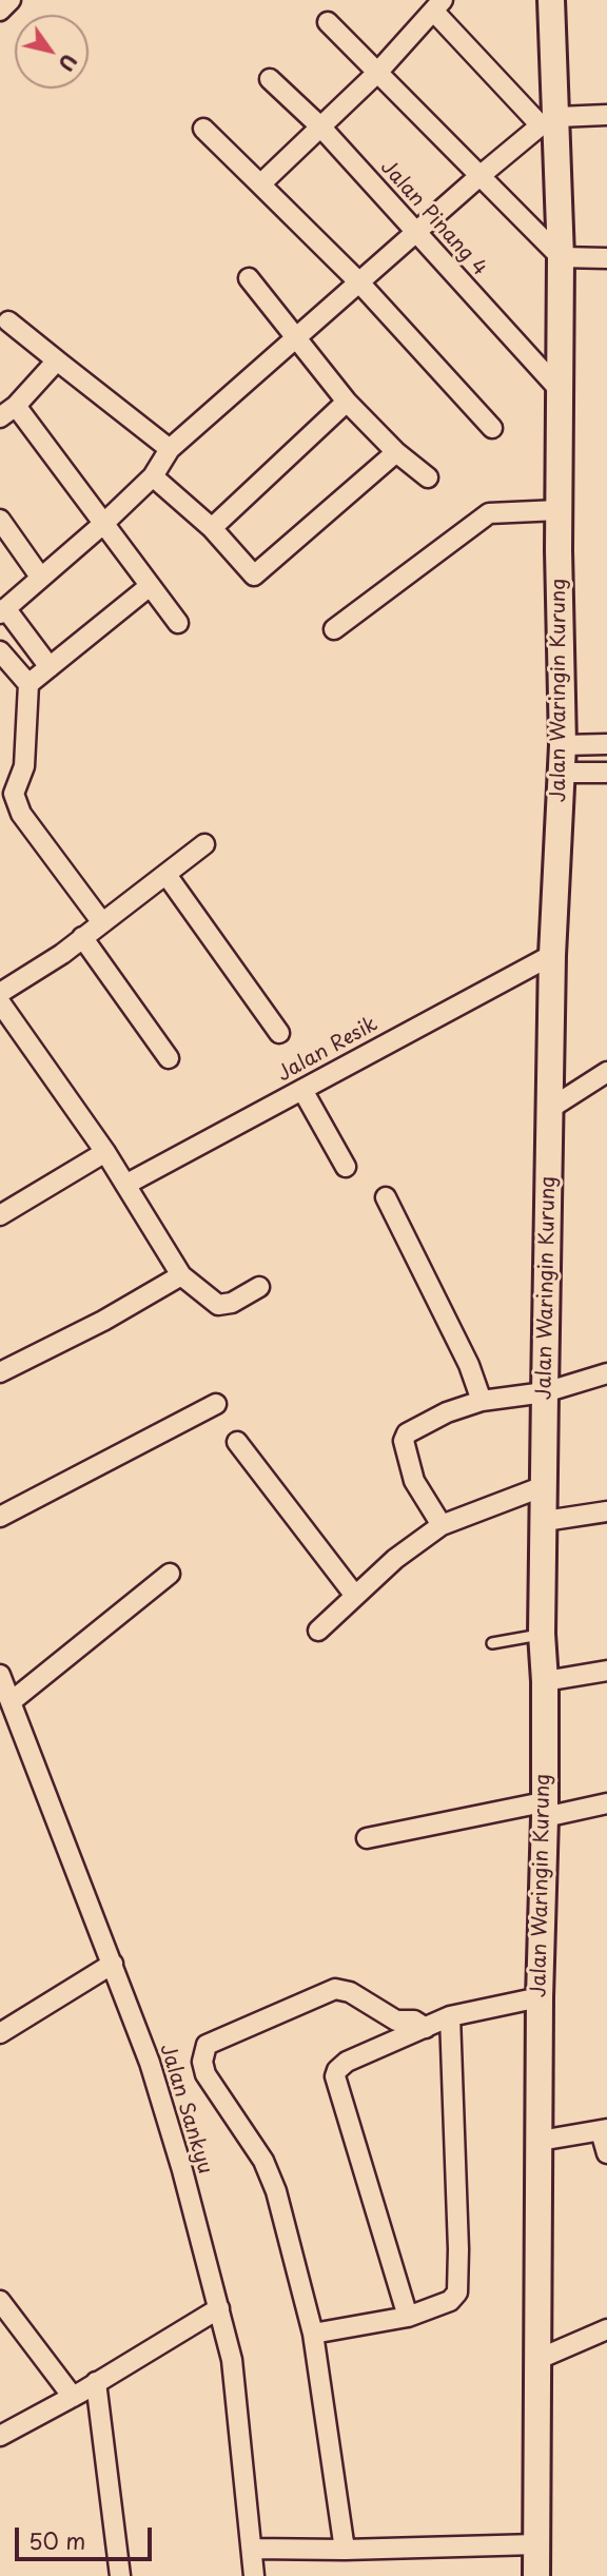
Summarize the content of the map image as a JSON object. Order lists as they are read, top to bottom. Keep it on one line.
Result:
{"streets":{"street":["Jalan Pinang 4","Jalan Waringin Kurung","Jalan Resik","Jalan Sankyu"]},"crossings":[["Jalan Pinang 4","Jalan Waringin Kurung"],["Jalan Waringin Kurung","Jalan Resik"]],"scale_bar":"50 m","north":"bottom right"}
